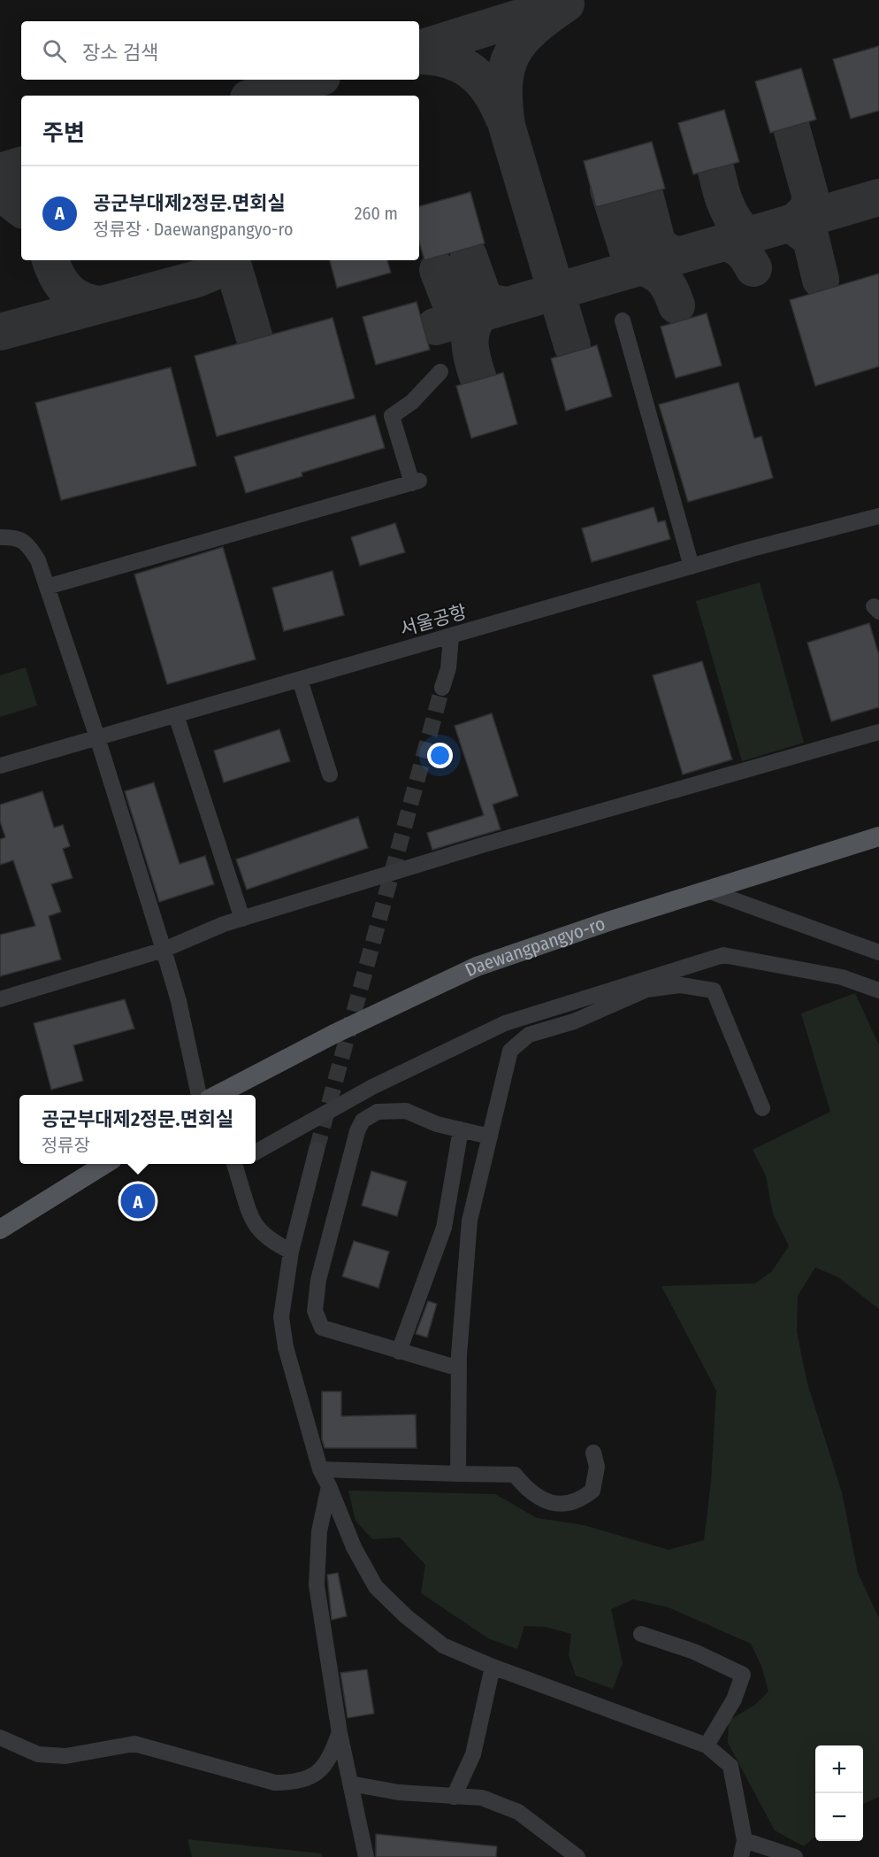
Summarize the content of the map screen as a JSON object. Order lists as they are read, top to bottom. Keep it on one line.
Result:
{"streets":{"main road":["Daewangpangyo-ro"],"street":["서울공항"]},"page":{"search":"장소 검색","heading":"주변","list":[{"mark":"A","name":"공군부대제2정문.면회실","note":"정류장 · Daewangpangyo-ro","value":"260 m"}],"popup":["공군부대제2정문.면회실","정류장"],"pins":"A","map_buttons":["+","−"]}}
